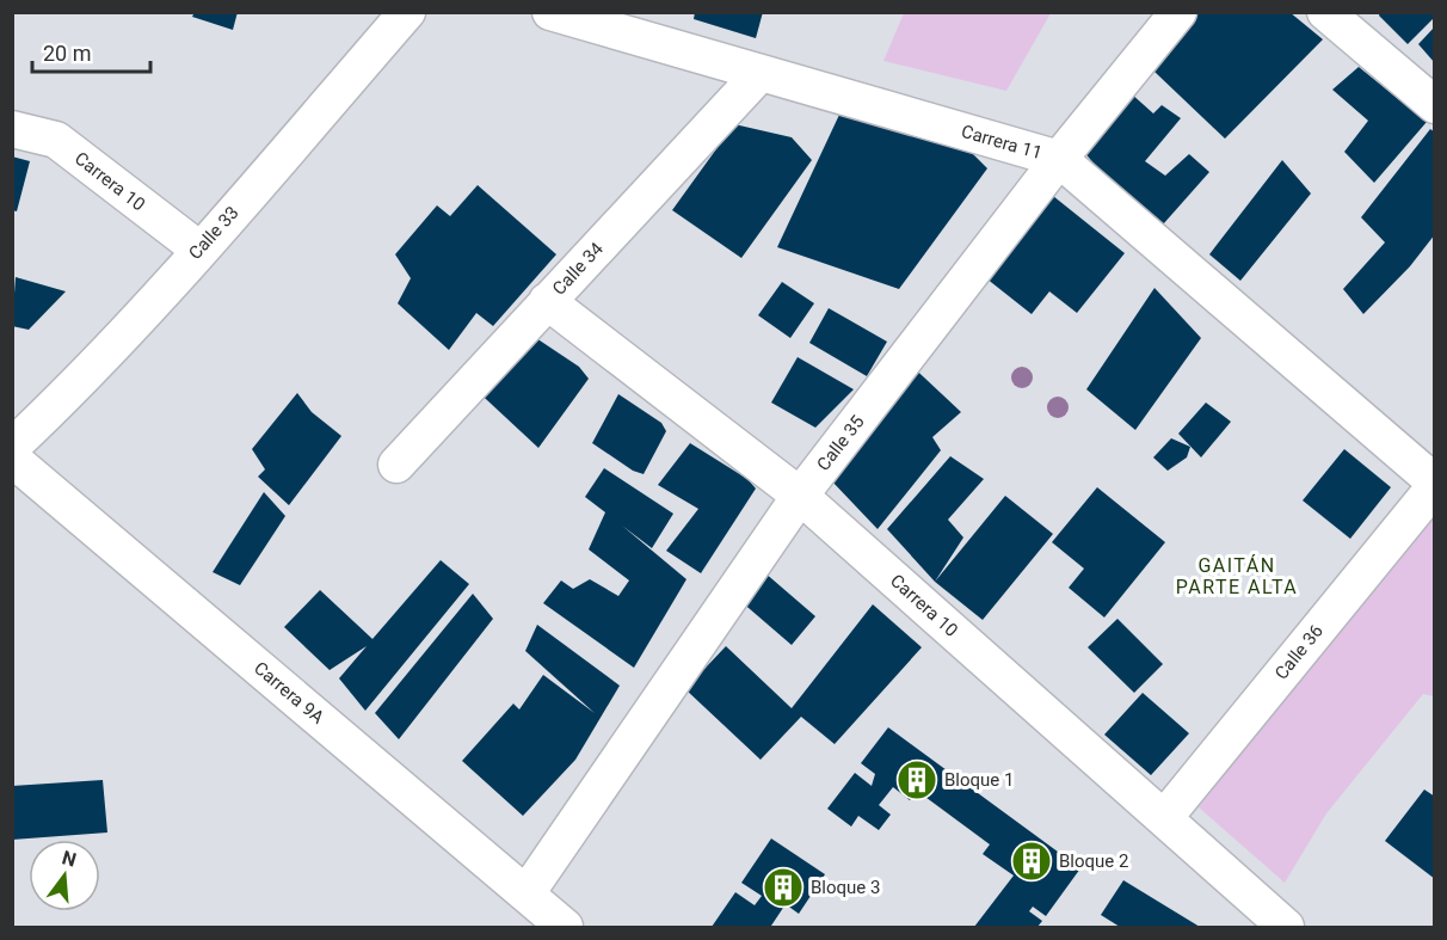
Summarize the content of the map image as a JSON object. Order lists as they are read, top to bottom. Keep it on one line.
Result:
{"streets":{"street":["Carrera 11","Carrera 10","Calle 33","Calle 34","Calle 35","Calle 36","Carrera 9A"]},"crossings":[["Carrera 11","Calle 34"],["Carrera 11","Calle 35"],["Carrera 11","Calle 36"],["Carrera 10","Calle 33"],["Carrera 10","Calle 34"],["Carrera 10","Calle 35"],["Carrera 10","Calle 36"],["Calle 35","Carrera 9A"]],"districts":["GAITÁN PARTE ALTA"],"places":{"building":["Bloque 1","Bloque 2","Bloque 3"]},"scale_bar":"20 m","north":"top"}
